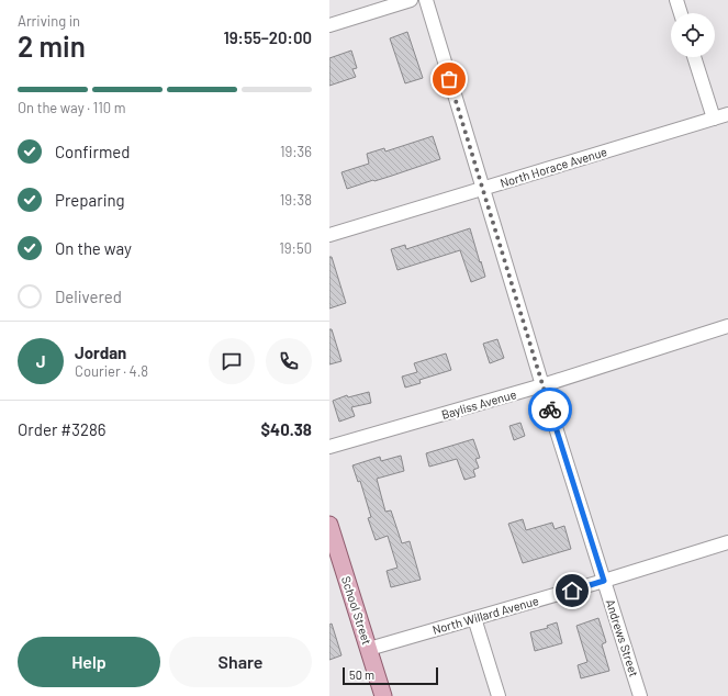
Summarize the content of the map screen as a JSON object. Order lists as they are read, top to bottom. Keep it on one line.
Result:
{"streets":{"main road":["School Street"],"street":["North Horace Avenue","Bayliss Avenue","North Willard Avenue","Andrews Street"]},"crossings":[["North Horace Avenue","Andrews Street"],["Bayliss Avenue","Andrews Street"],["School Street","North Willard Avenue"],["North Willard Avenue","Andrews Street"]],"scale_bar":"50 m","page":{"heading":["2 min","Arriving in","19:55–20:00"],"panel":["Jordan","Courier · 4.8","Order #3286","$40.38"],"bar":"On the way · 110 m","list":[["Confirmed","19:36"],["Preparing","19:38"],["On the way","19:50"],"Delivered"],"round":"J","buttons":["Help","Share"],"scale":"50 m"}}
